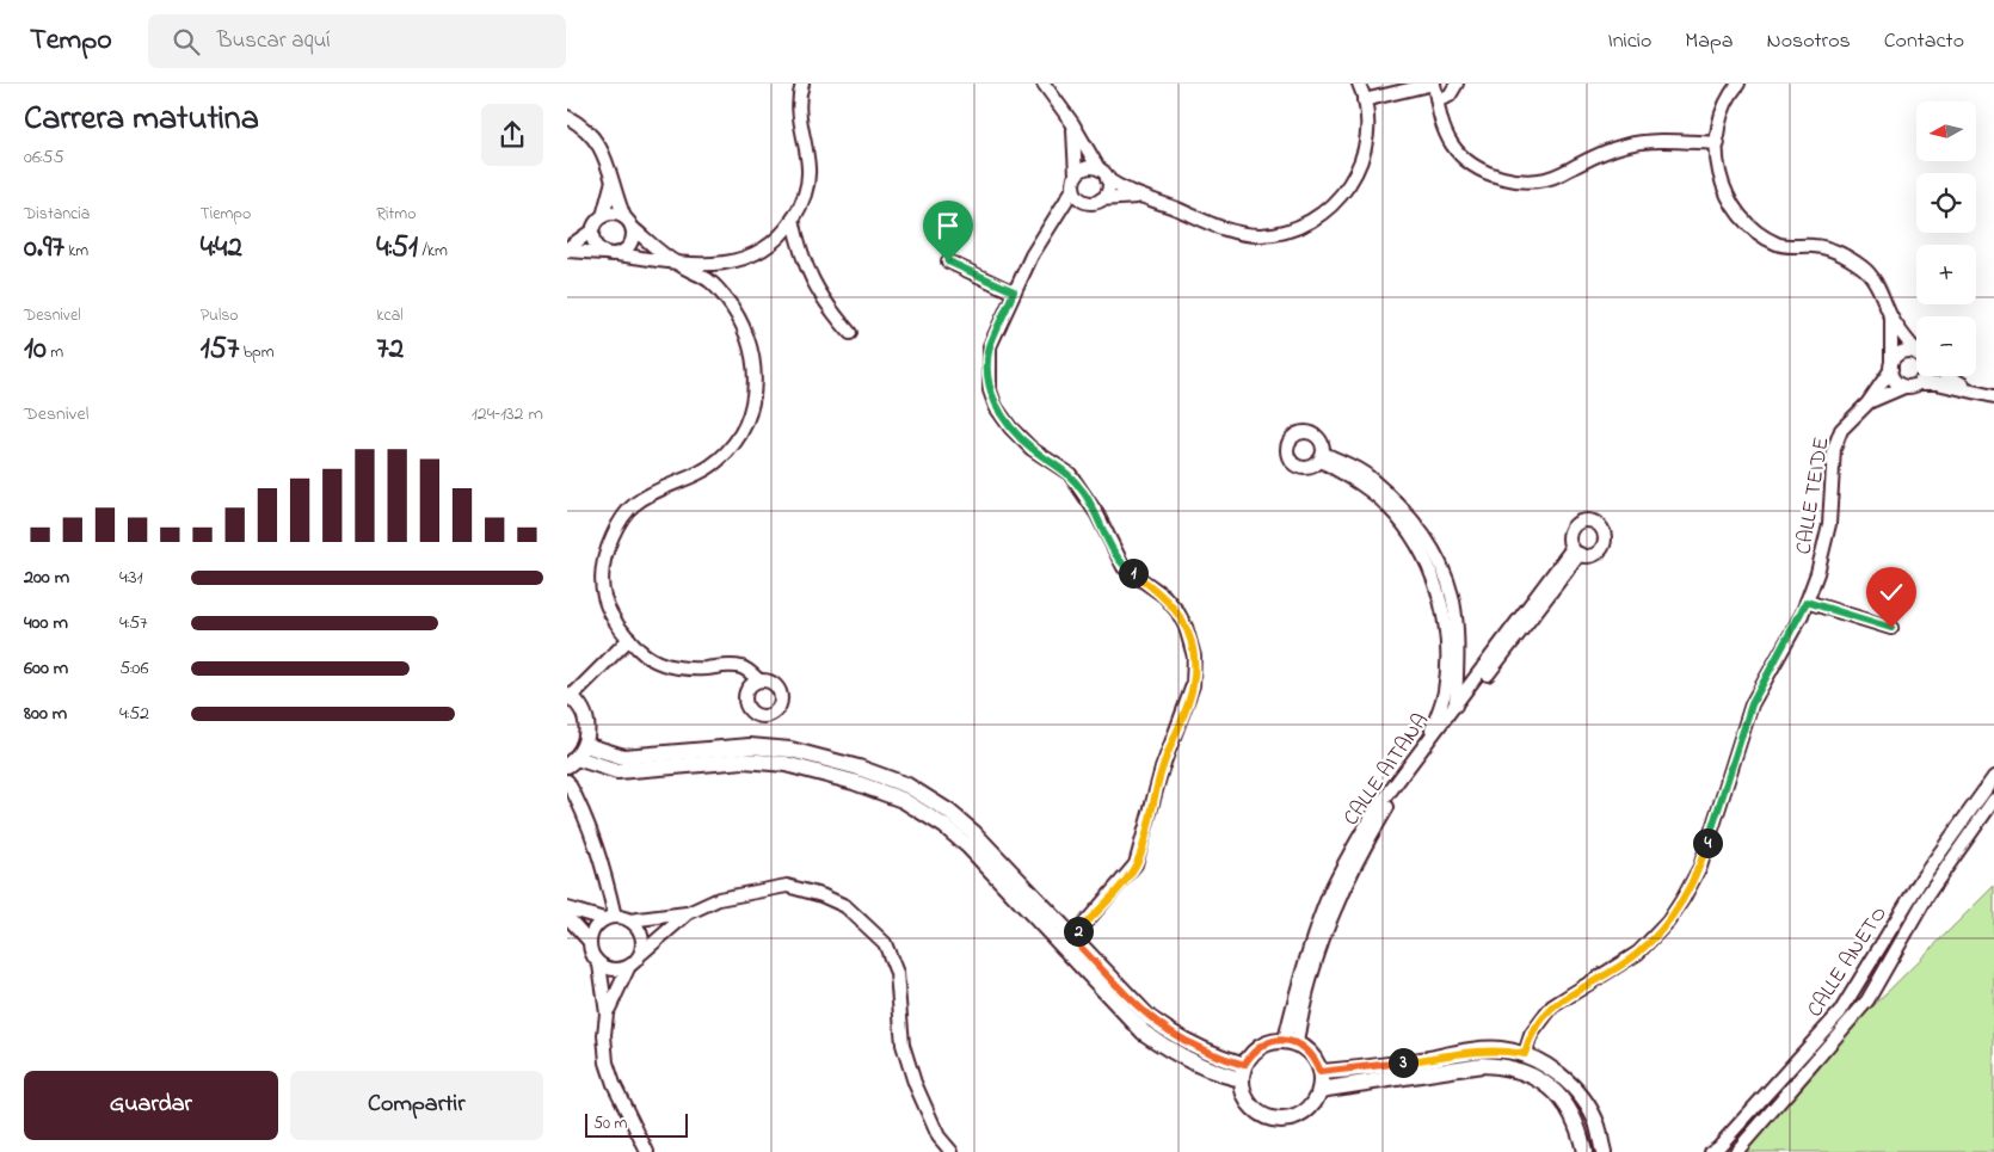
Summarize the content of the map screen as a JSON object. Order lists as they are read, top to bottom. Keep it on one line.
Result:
{"streets":{"street":["CALLE TEIDE","CALLE AITANA","CALLE ANETO"]},"scale_bar":"50 m","north":"left","page":{"header":"Tempo","search":"Buscar aquí","nav":["Inicio","Mapa","Nosotros","Contacto"],"heading":["Carrera matutina","06:55"],"map_buttons":["+","−"],"stats":[["Distancia","0.97 km"],["Tiempo","4:42"],["Ritmo","4:51 /km"],["Desnivel","10 m"],["Pulso","157 bpm"],["kcal","72"]],"chart":["Desnivel","124–132 m"],"list":[{"name":"200 m","note":"4:31"},{"name":"400 m","note":"4:57"},{"name":"600 m","note":"5:06"},{"name":"800 m","note":"4:52"}],"pins":["1","4","2","3"],"buttons":["Guardar","Compartir"],"scale":"50 m"}}
